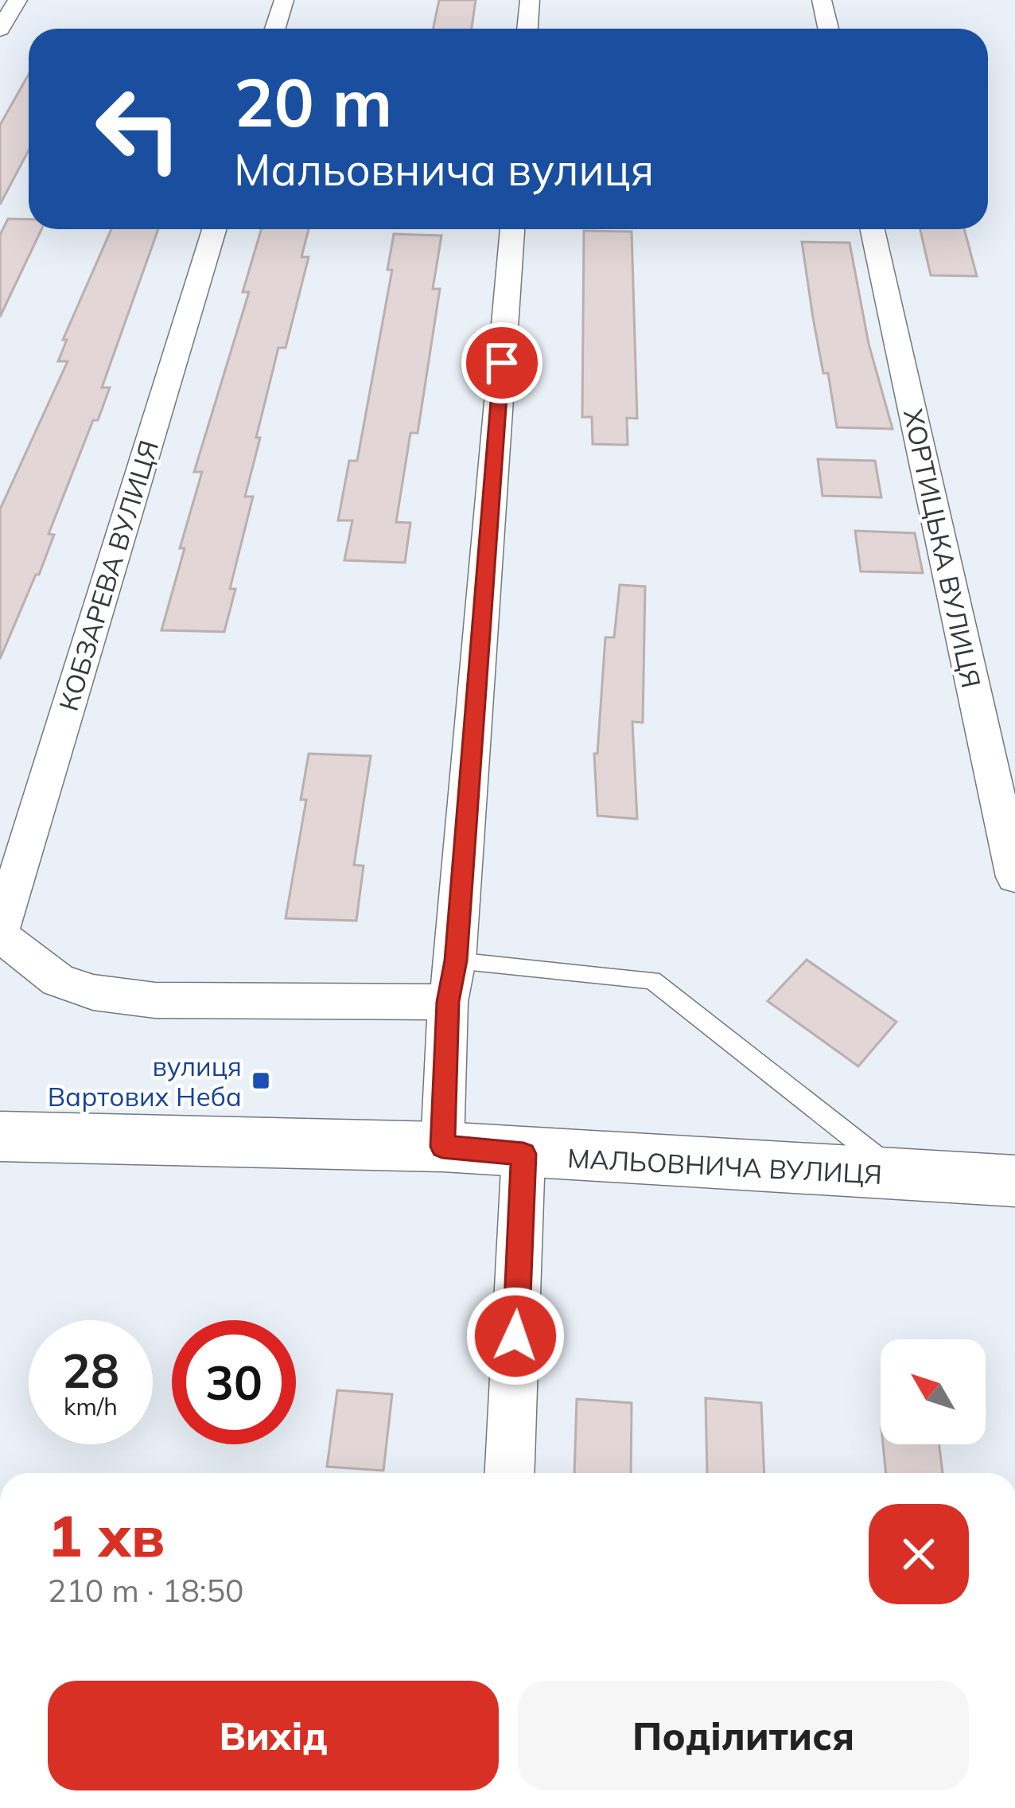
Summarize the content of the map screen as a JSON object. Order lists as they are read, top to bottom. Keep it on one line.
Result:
{"streets":{"street":["ХОРТИЦЬКА ВУЛИЦЯ","КОБЗАРЕВА ВУЛИЦЯ","МАЛЬОВНИЧА ВУЛИЦЯ"]},"places":{"transit":["вулиця Вартових Неба"]},"north":"top left","page":{"turn":["20 m","Мальовнича вулиця"],"speed":"28 km/h","limit":"30","heading":["1 хв","210 m · 18:50"],"buttons":["Вихід","Поділитися"]}}
